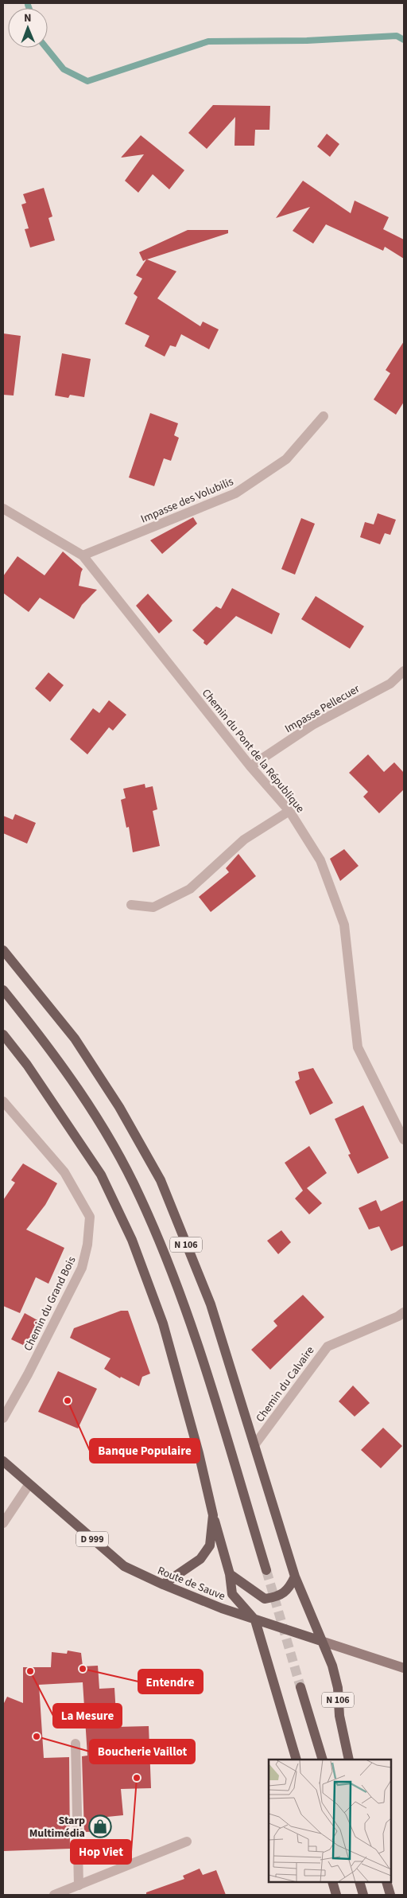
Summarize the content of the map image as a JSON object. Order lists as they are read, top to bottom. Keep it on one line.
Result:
{"streets":{"main road":["N 106","D 999","Route de Sauve"],"street":["Impasse des Volubilis","Impasse Pellecuer","Chemin du Pont de la République","Chemin du Grand Bois","Chemin du Calvaire"]},"crossings":[["Impasse des Volubilis","Chemin du Pont de la République"],["Impasse Pellecuer","Chemin du Pont de la République"],["N 106","Chemin du Calvaire"],["N 106","Route de Sauve"]],"places":{"other":["Banque Populaire","Entendre","La Mesure","Boucherie Vaillot","Hop Viet"],"shop":["Starp Multimédia"]},"north":"top"}
